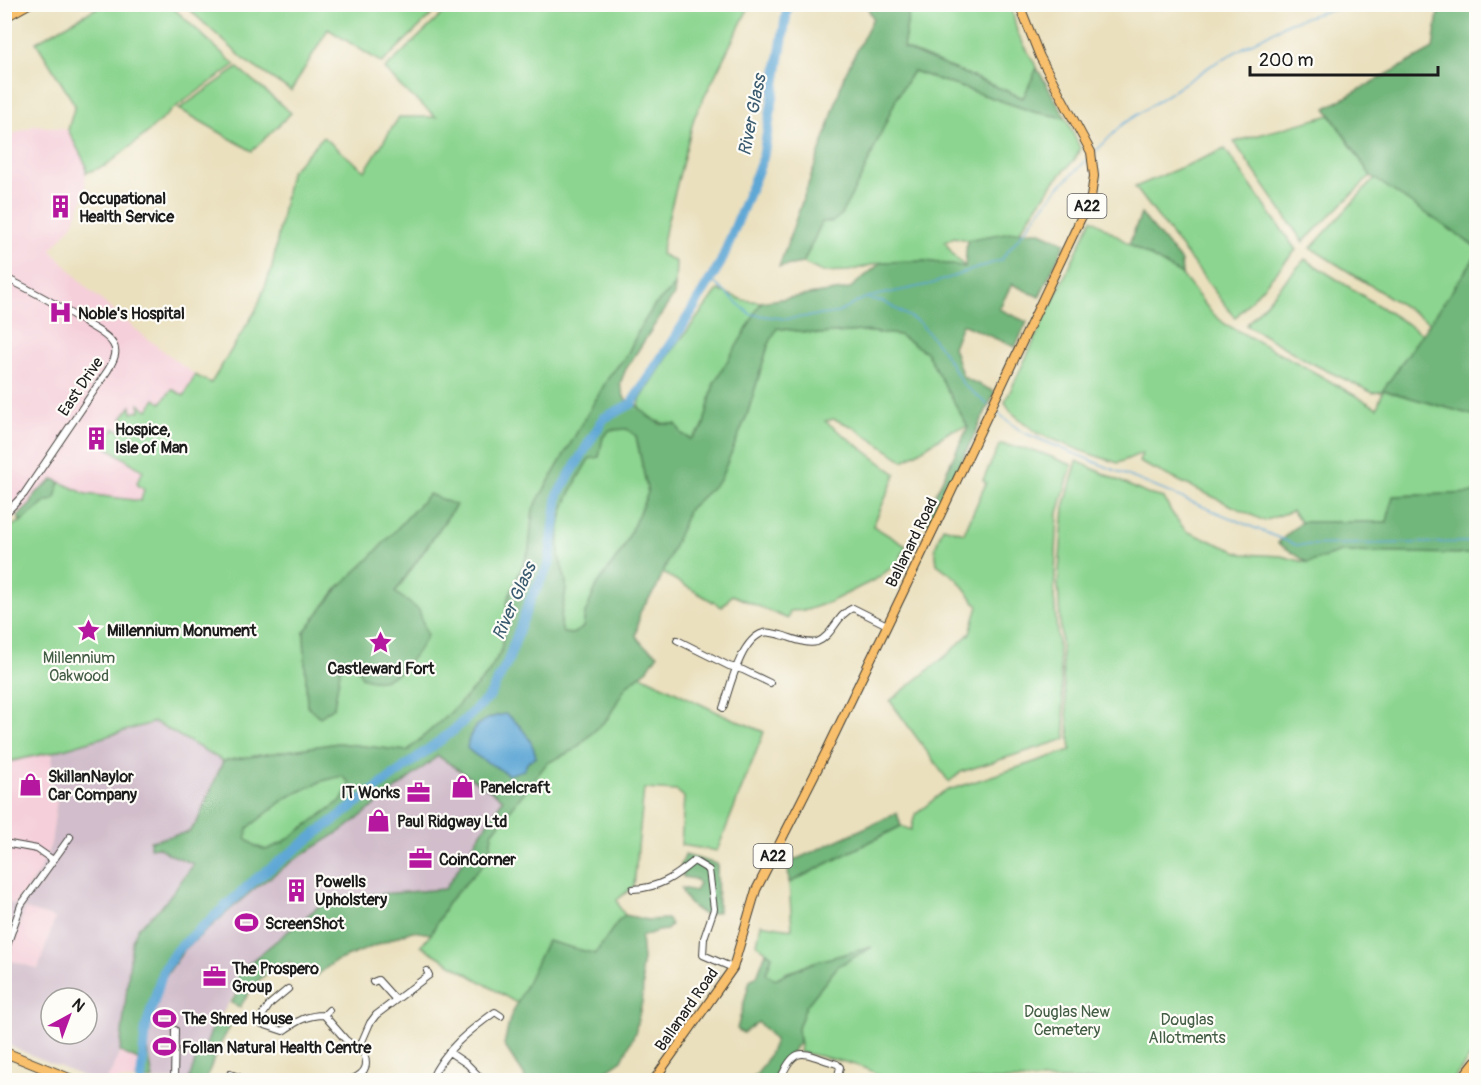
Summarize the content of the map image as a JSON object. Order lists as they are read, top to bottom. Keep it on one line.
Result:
{"streets":{"main road":["A22","Ballanard Road"],"street":["East Drive"]},"water":["River Glass"],"parks":["Millennium Oakwood","Douglas New Cemetery","Douglas Allotments"],"places":{"building":["Occupational Health Service","Hospice, Isle of Man","Powells Upholstery"],"hospital":["Noble's Hospital"],"place":["Millennium Monument","Castleward Fort"],"shop":["SkillanNaylor Car Company","Panelcraft","Paul Ridgway Ltd"],"office":["IT Works","CoinCorner","The Prospero Group"],"sports":["ScreenShot","The Shred House","Follan Natural Health Centre"]},"scale_bar":"200 m","north":"top right"}
